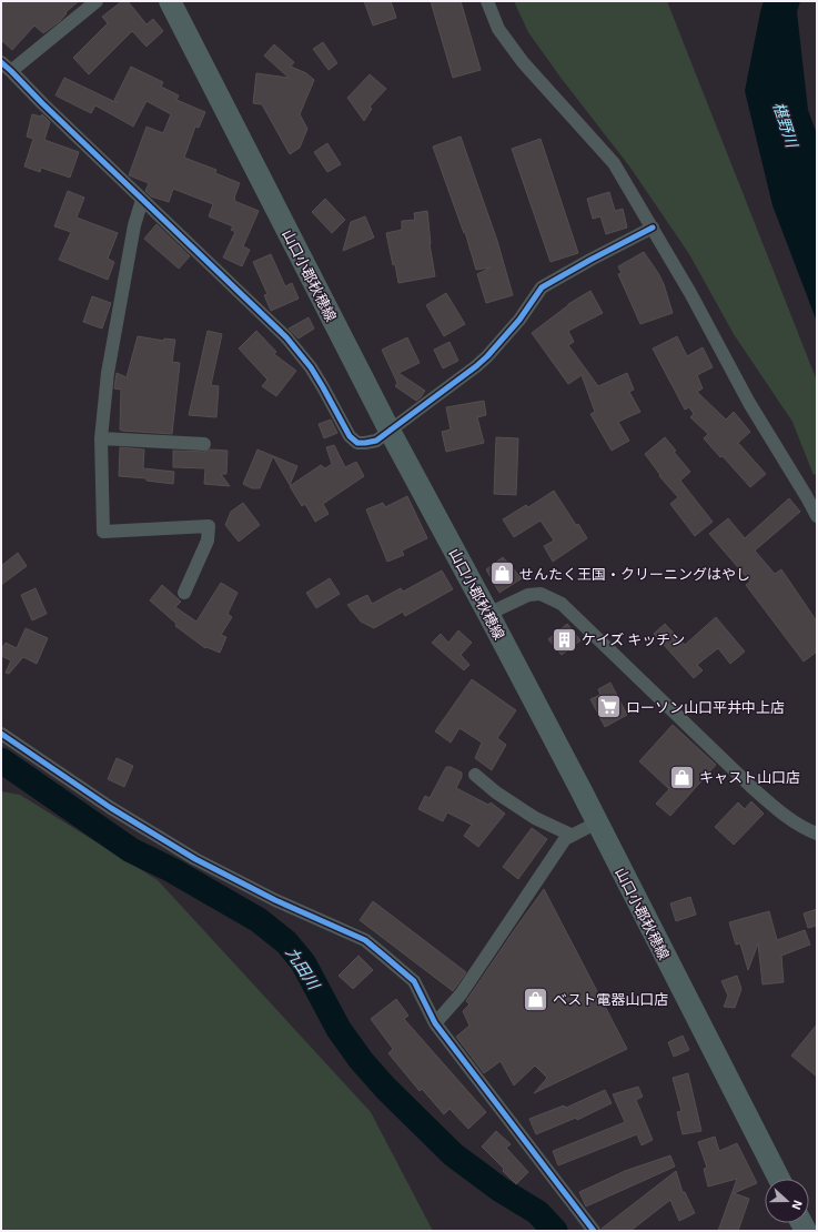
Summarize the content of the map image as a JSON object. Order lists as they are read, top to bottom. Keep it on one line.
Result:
{"streets":{"main road":["山口小郡秋穂線"]},"water":["椹野川","九田川"],"places":{"shop":["せんたく王国・クリーニングはやし","キャスト山口店","ベスト電器山口店"],"building":["ケイズ キッチン"],"supermarket":["ローソン山口平井中上店"]},"north":"right"}
